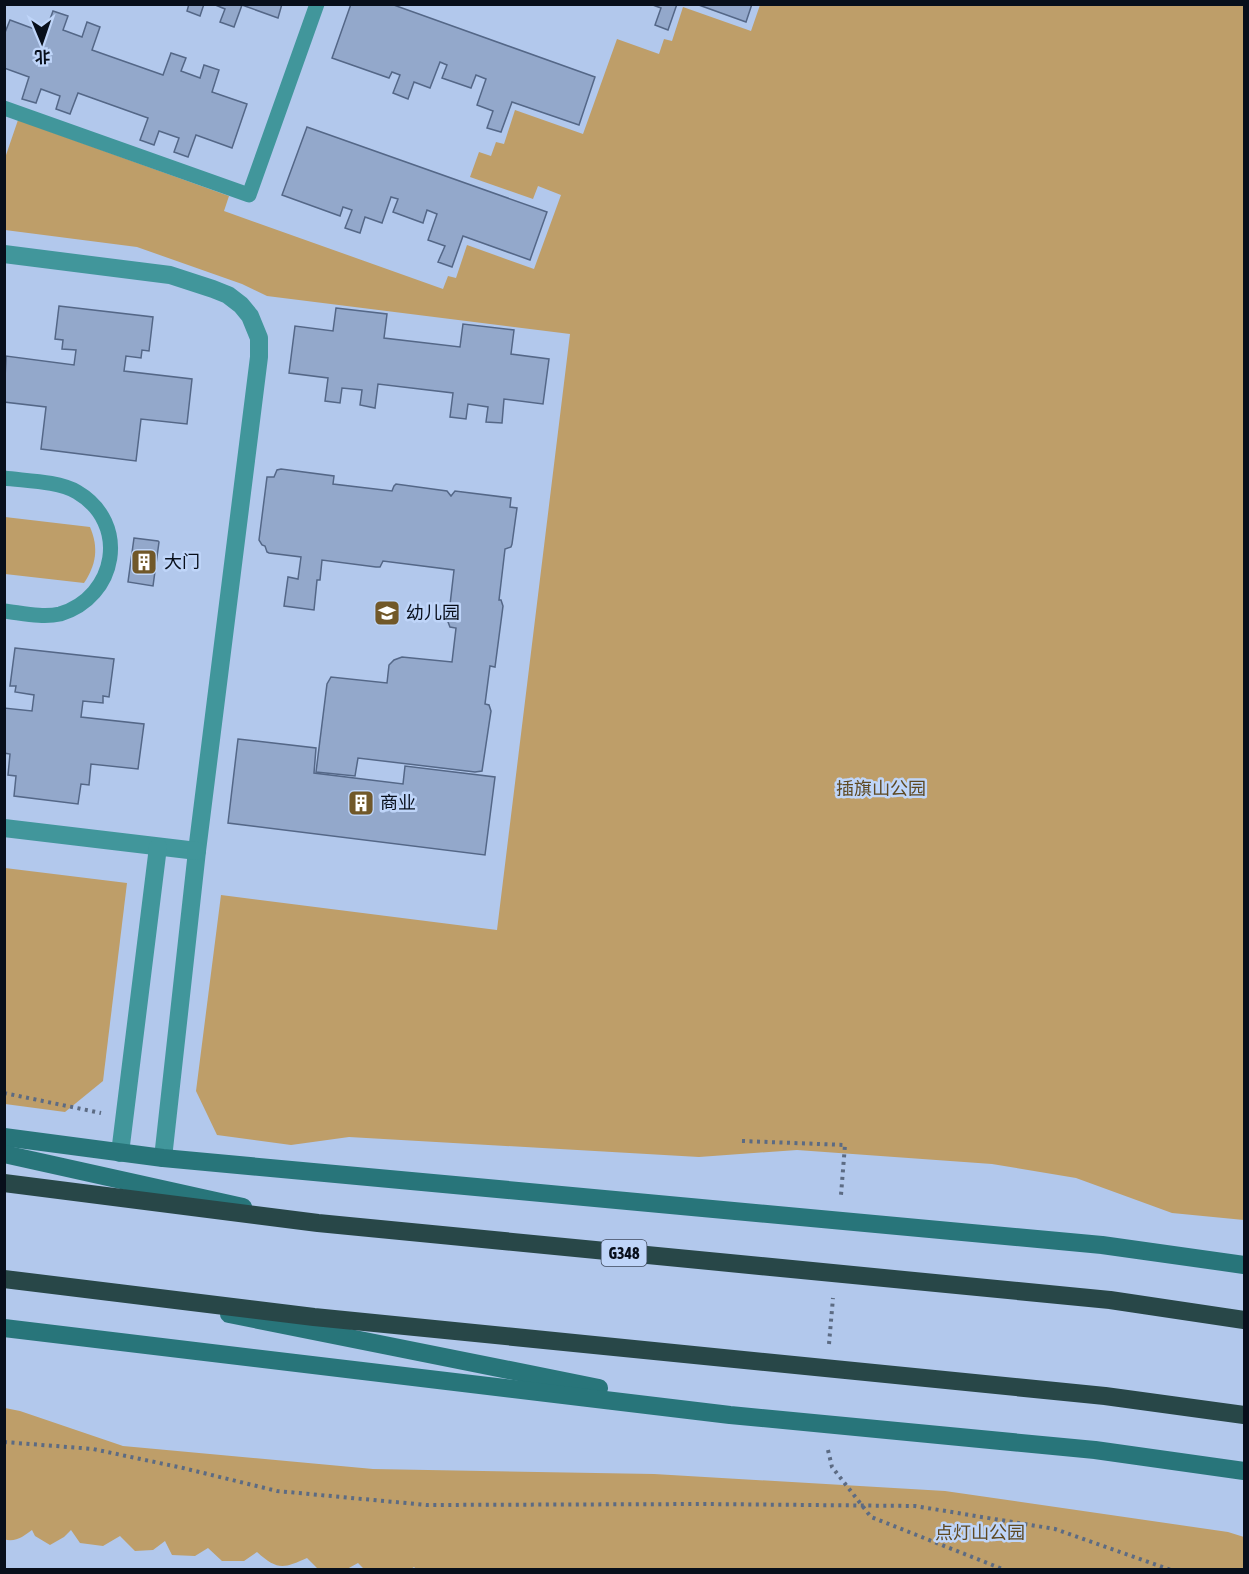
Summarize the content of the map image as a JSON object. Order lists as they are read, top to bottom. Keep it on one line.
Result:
{"streets":{"highway":["G348"]},"parks":["插旗山公园","点灯山公园"],"places":{"building":["大门","商业"],"school or university":["幼儿园"]},"north":"bottom"}
